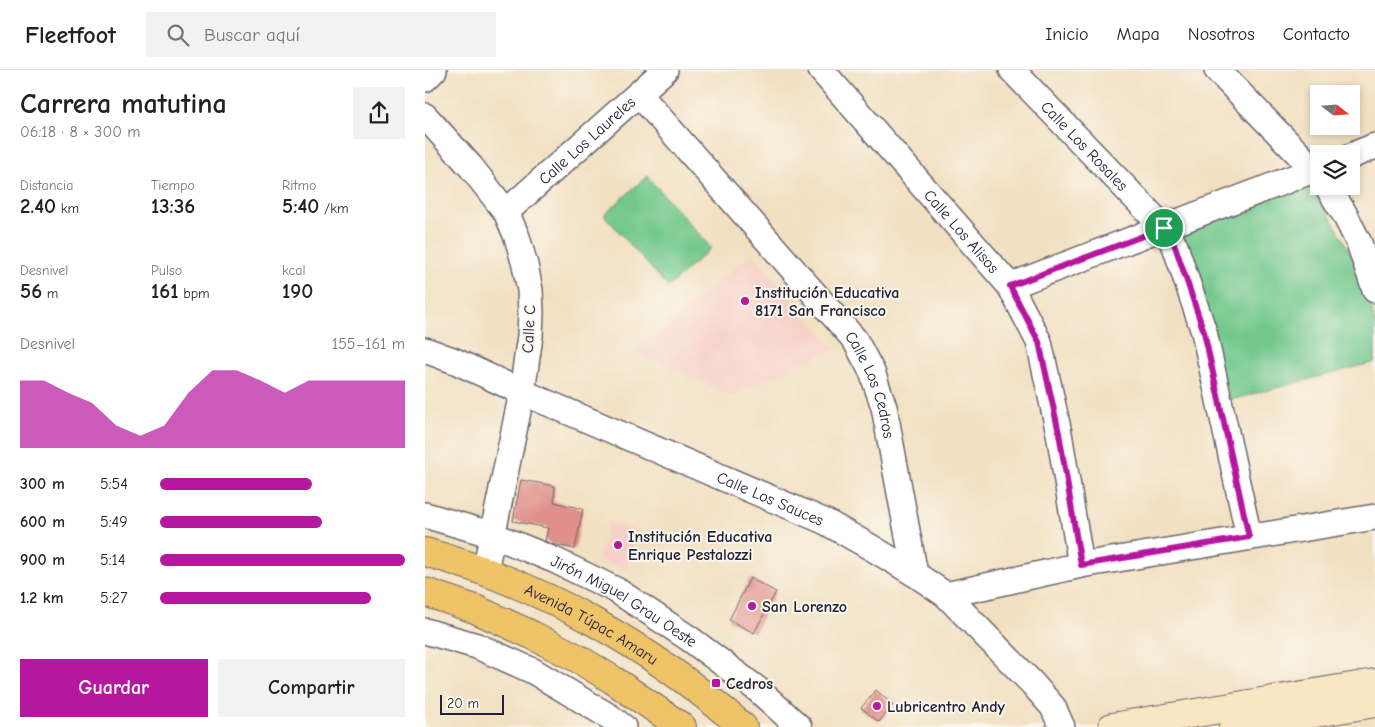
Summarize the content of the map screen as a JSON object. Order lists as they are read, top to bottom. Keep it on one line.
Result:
{"streets":{"highway":["Avenida Túpac Amaru"],"street":["Calle Los Laureles","Calle Los Rosales","Calle Los Alisos","Calle C","Calle Los Cedros","Calle Los Sauces","Jirón Miguel Grau Oeste"]},"crossings":[["Calle Los Laureles","Calle C"],["Calle Los Laureles","Calle Los Cedros"],["Calle C","Calle Los Sauces"],["Calle C","Jirón Miguel Grau Oeste"],["Calle C","Avenida Túpac Amaru"],["Calle Los Cedros","Calle Los Sauces"]],"places":{"other":["Institución Educativa 8171 San Francisco","Institución Educativa Enrique Pestalozzi","San Lorenzo","Lubricentro Andy"],"transit":["Cedros"]},"scale_bar":"20 m","north":"right","page":{"header":"Fleetfoot","search":"Buscar aquí","nav":["Inicio","Mapa","Nosotros","Contacto"],"heading":["Carrera matutina","06:18 · 8 × 300 m"],"stats":[["Distancia","2.40 km"],["Tiempo","13:36"],["Ritmo","5:40 /km"],["Desnivel","56 m"],["Pulso","161 bpm"],["kcal","190"]],"chart":["Desnivel","155–161 m"],"list":[{"name":"300 m","note":"5:54"},{"name":"600 m","note":"5:49"},{"name":"900 m","note":"5:14"},{"name":"1.2 km","note":"5:27"}],"buttons":["Guardar","Compartir"],"scale":"20 m"}}
